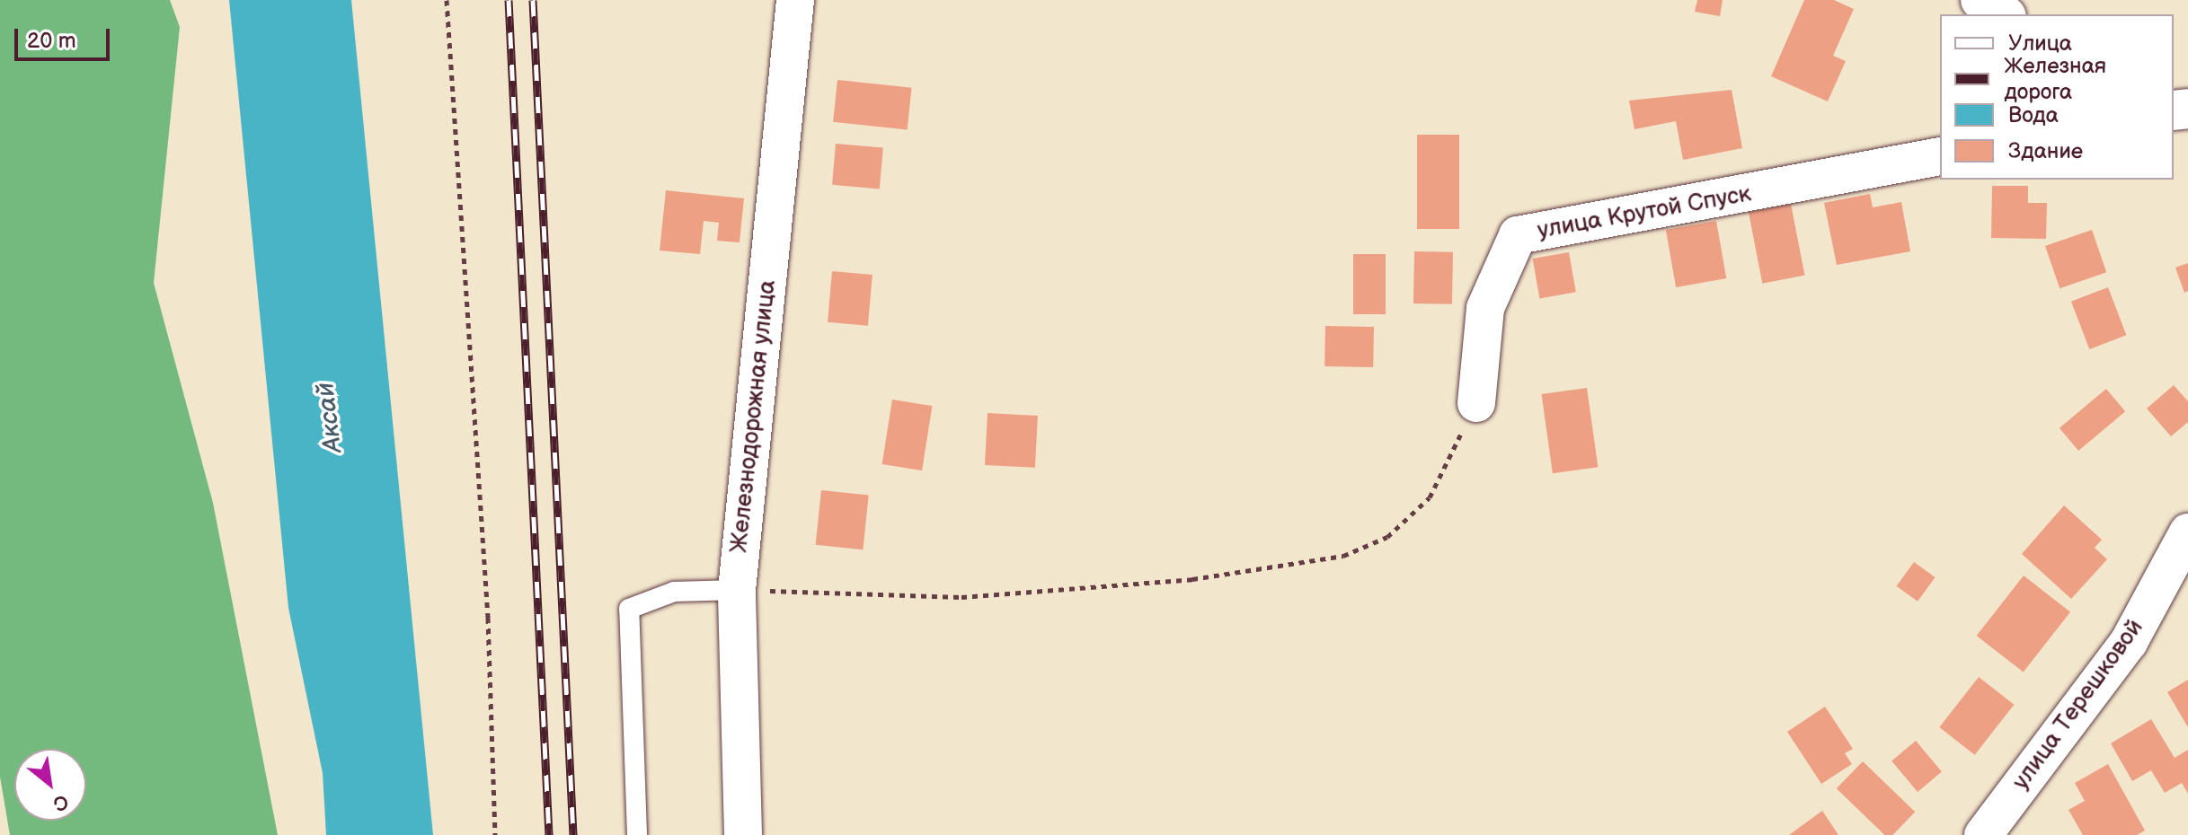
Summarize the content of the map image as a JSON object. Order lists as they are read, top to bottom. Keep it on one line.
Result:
{"streets":{"street":["улица Крутой Спуск","Железнодорожная улица","улица Терешковой"]},"water":["Аксай"],"legend":["Улица","Железная дорога","Вода","Здание"],"scale_bar":"20 m","north":"bottom right"}
